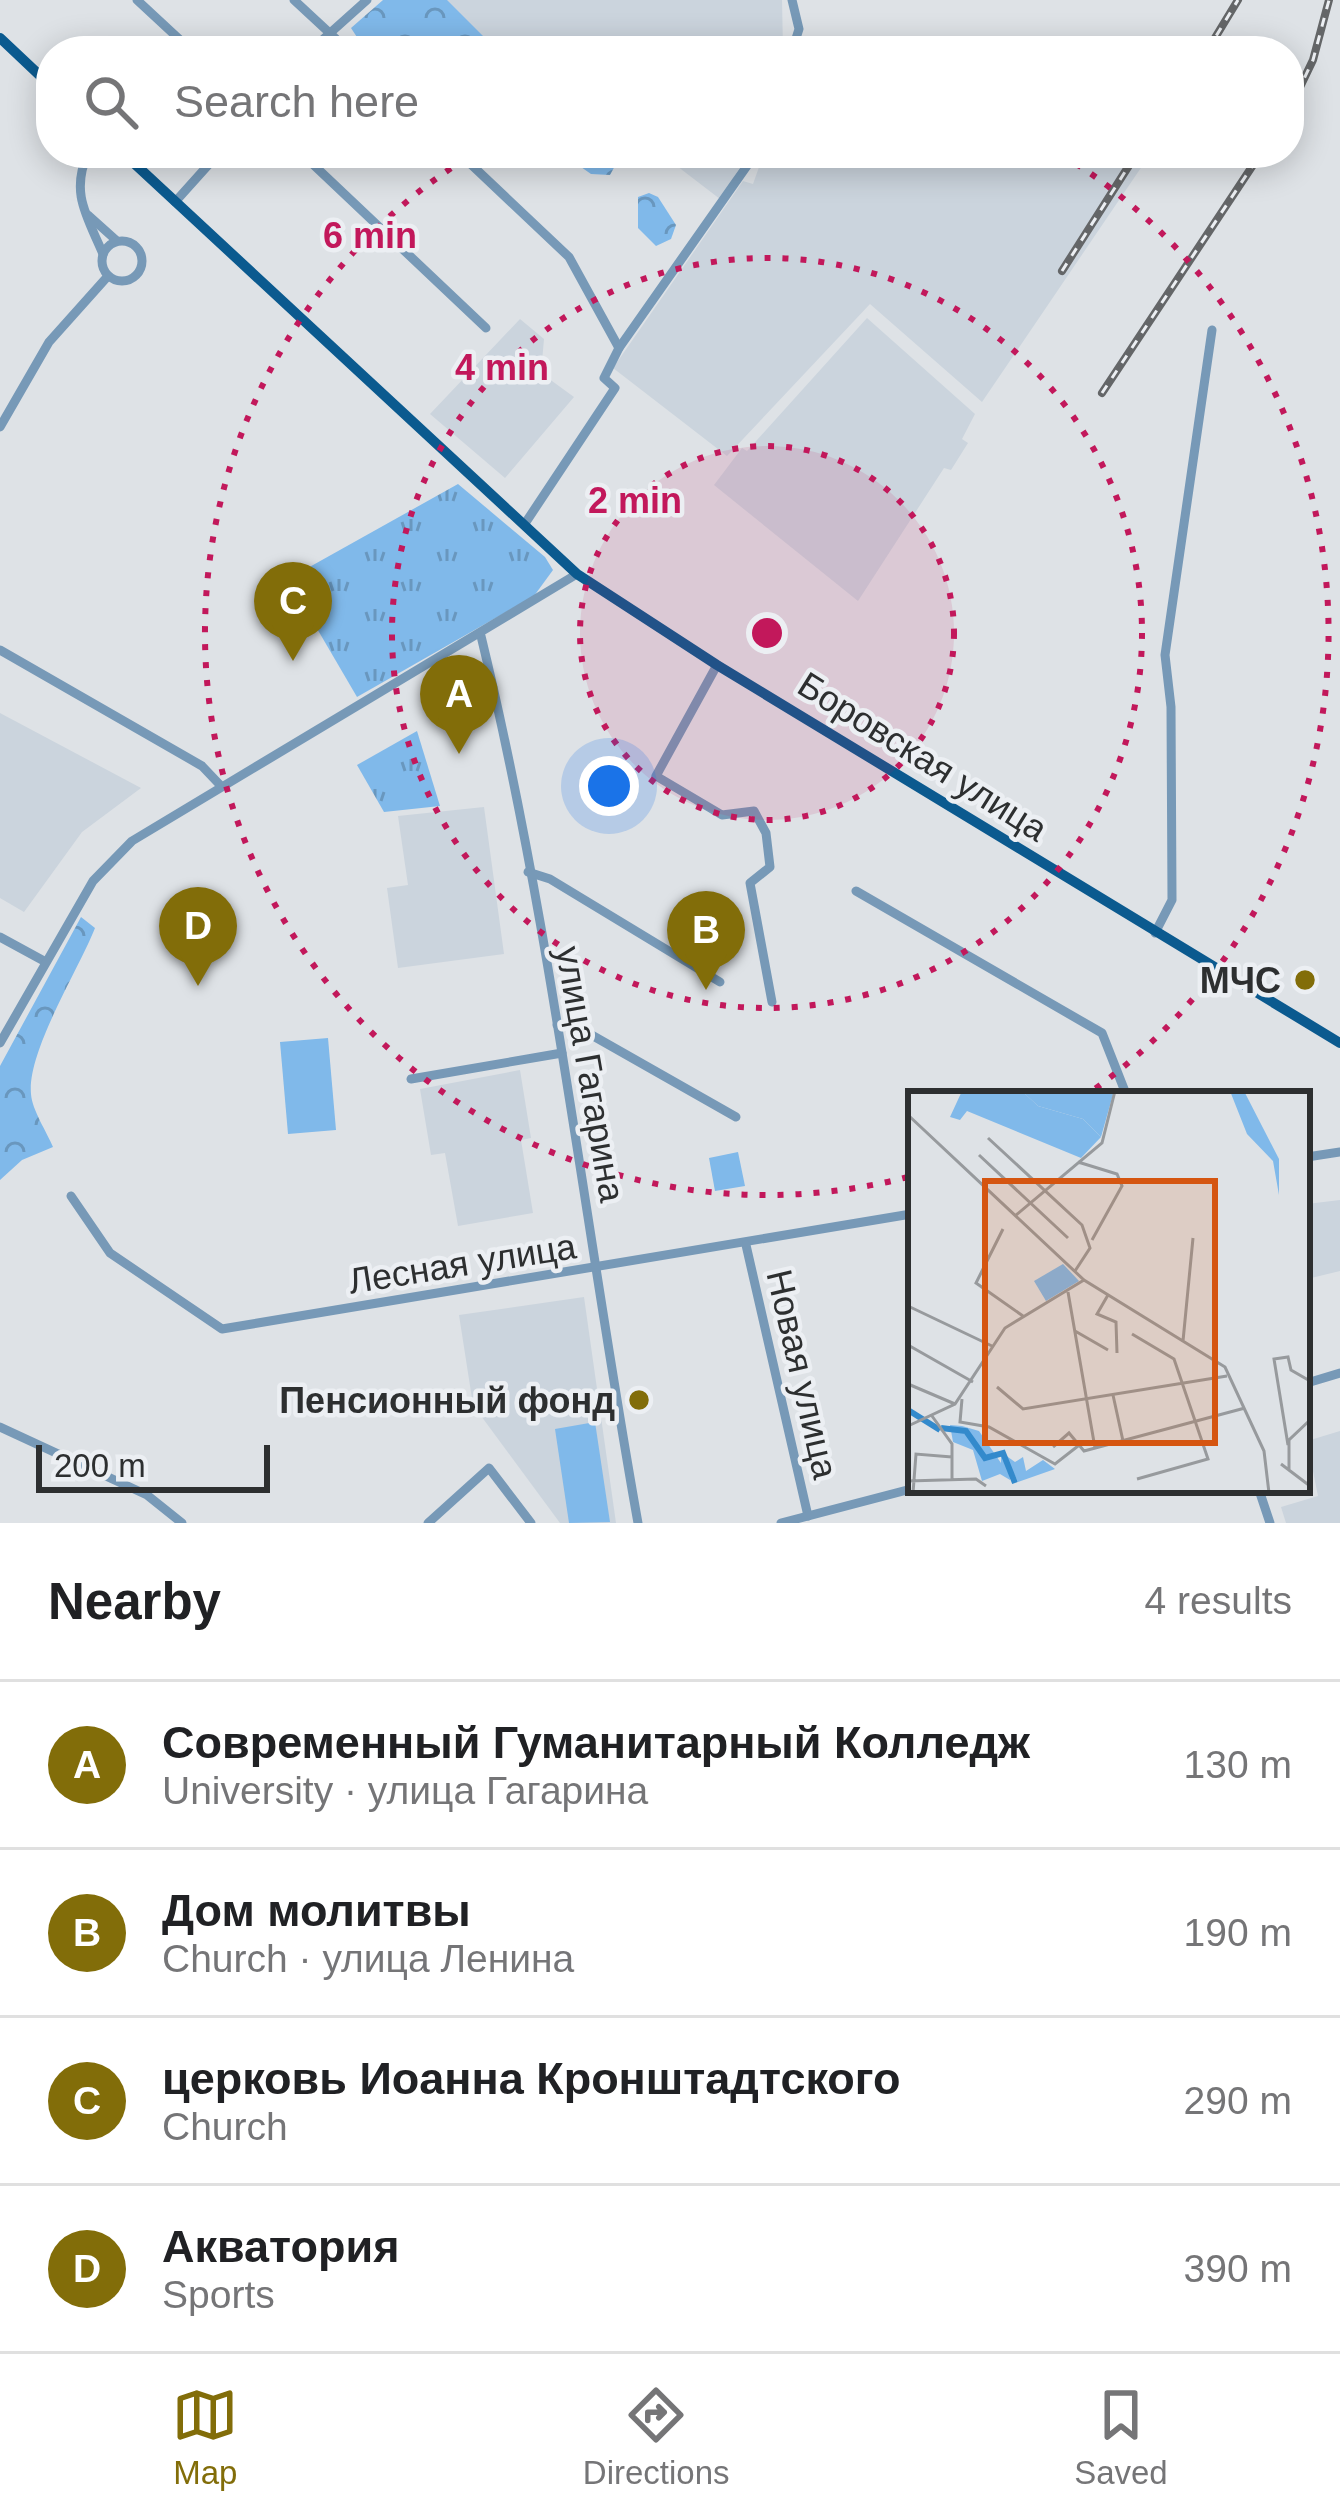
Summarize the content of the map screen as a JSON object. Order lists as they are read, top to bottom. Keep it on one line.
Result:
{"streets":{"main road":["Боровская улица"],"street":["улица Гагарина","Лесная улица","Новая улица"]},"crossings":[["улица Гагарина","Лесная улица"],["Лесная улица","Новая улица"]],"places":["МЧС","Пенсионный фонд"],"scale_bar":"200 m","page":{"search":"Search here","pins":["C","A","D","B"],"scale":"200 m","heading":["Nearby","4 results"],"list":[{"mark":"A","name":"Современный Гуманитарный Колледж","note":"University · улица Гагарина","value":"130 m"},{"mark":"B","name":"Дом молитвы","note":"Church · улица Ленина","value":"190 m"},{"mark":"C","name":"церковь Иоанна Кронштадтского","note":"Church","value":"290 m"},{"mark":"D","name":"Акватория","note":"Sports","value":"390 m"}],"nav":["Map","Directions","Saved"]},"rings":["6 min","4 min","2 min"]}
